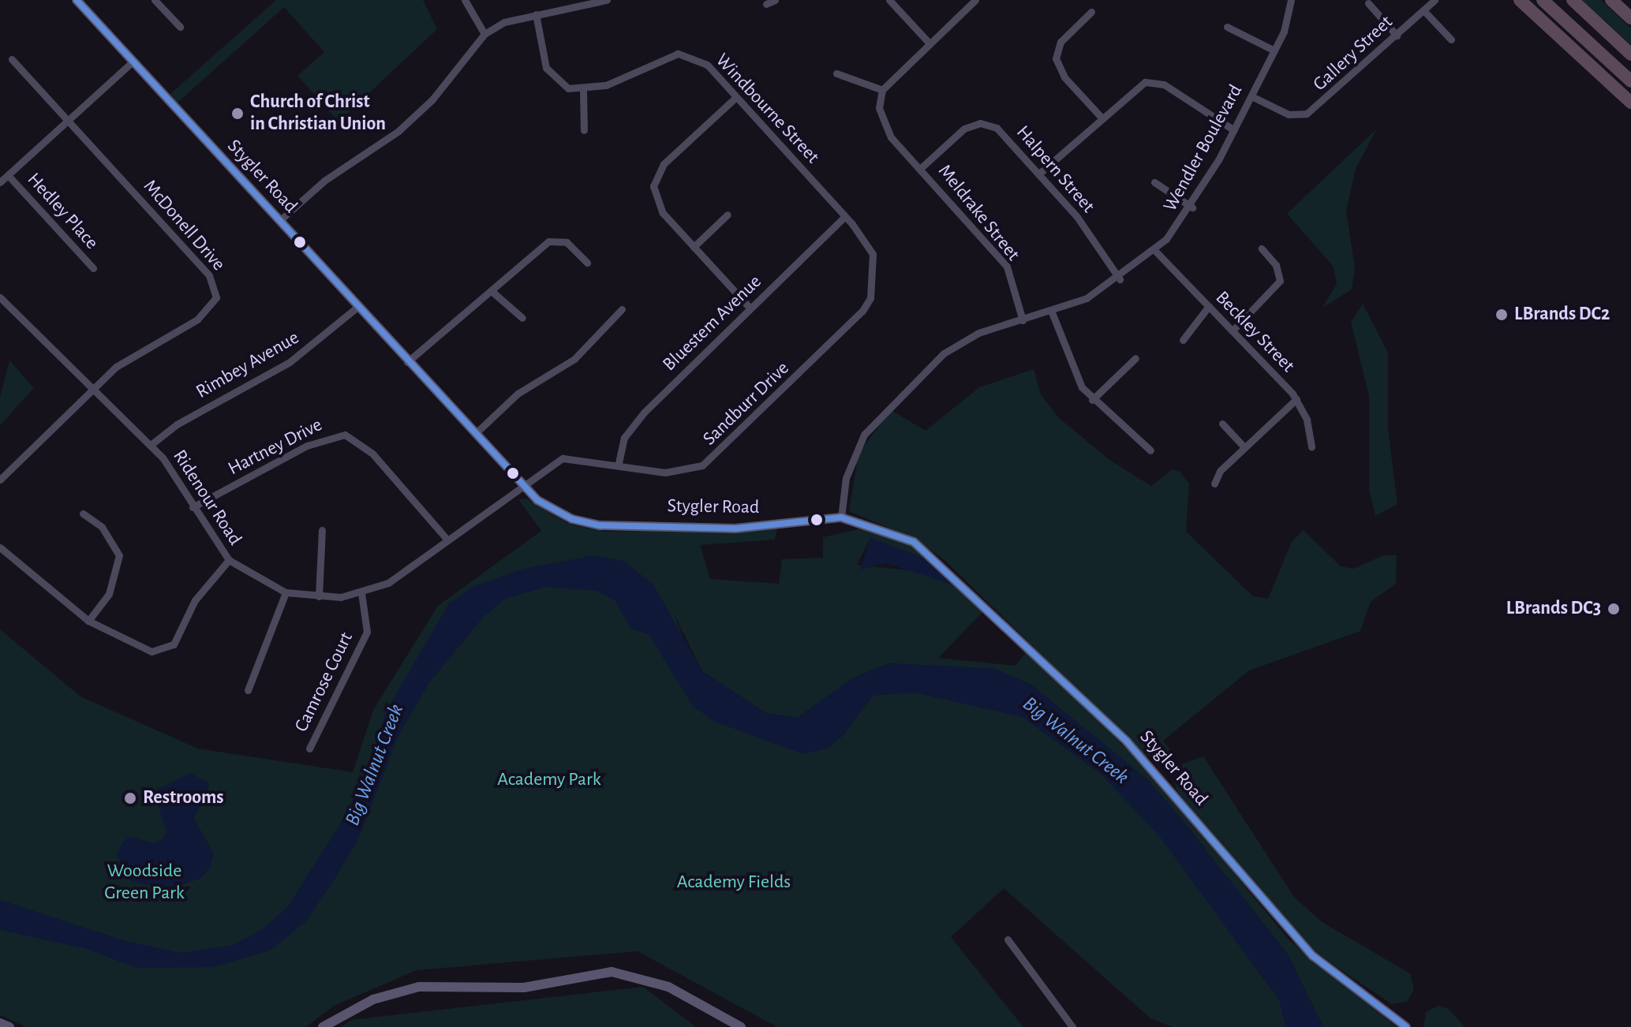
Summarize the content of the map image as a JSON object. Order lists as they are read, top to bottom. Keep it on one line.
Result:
{"streets":{"main road":["Stygler Road"],"street":["Gallery Street","Windbourne Street","Wendler Boulevard","Halpern Street","Hedley Place","Meldrake Street","McDonell Drive","Bluestem Avenue","Beckley Street","Rimbey Avenue","Sandburr Drive","Hartney Drive","Ridenour Road","Camrose Court"]},"crossings":[["Gallery Street","Wendler Boulevard"],["Windbourne Street","Bluestem Avenue"],["Windbourne Street","Sandburr Drive"],["Wendler Boulevard","Halpern Street"],["Wendler Boulevard","Stygler Road"],["Wendler Boulevard","Meldrake Street"],["Wendler Boulevard","Beckley Street"],["Halpern Street","Meldrake Street"],["Stygler Road","Rimbey Avenue"],["Stygler Road","Sandburr Drive"],["Stygler Road","Ridenour Road"],["McDonell Drive","Ridenour Road"],["Bluestem Avenue","Sandburr Drive"],["Rimbey Avenue","Ridenour Road"],["Sandburr Drive","Ridenour Road"],["Hartney Drive","Ridenour Road"],["Ridenour Road","Camrose Court"]],"water":["Big Walnut Creek"],"parks":["Academy Park","Woodside Green Park","Academy Fields"],"places":["Church of Christ in Christian Union","LBrands DC2","LBrands DC3","Restrooms"]}
